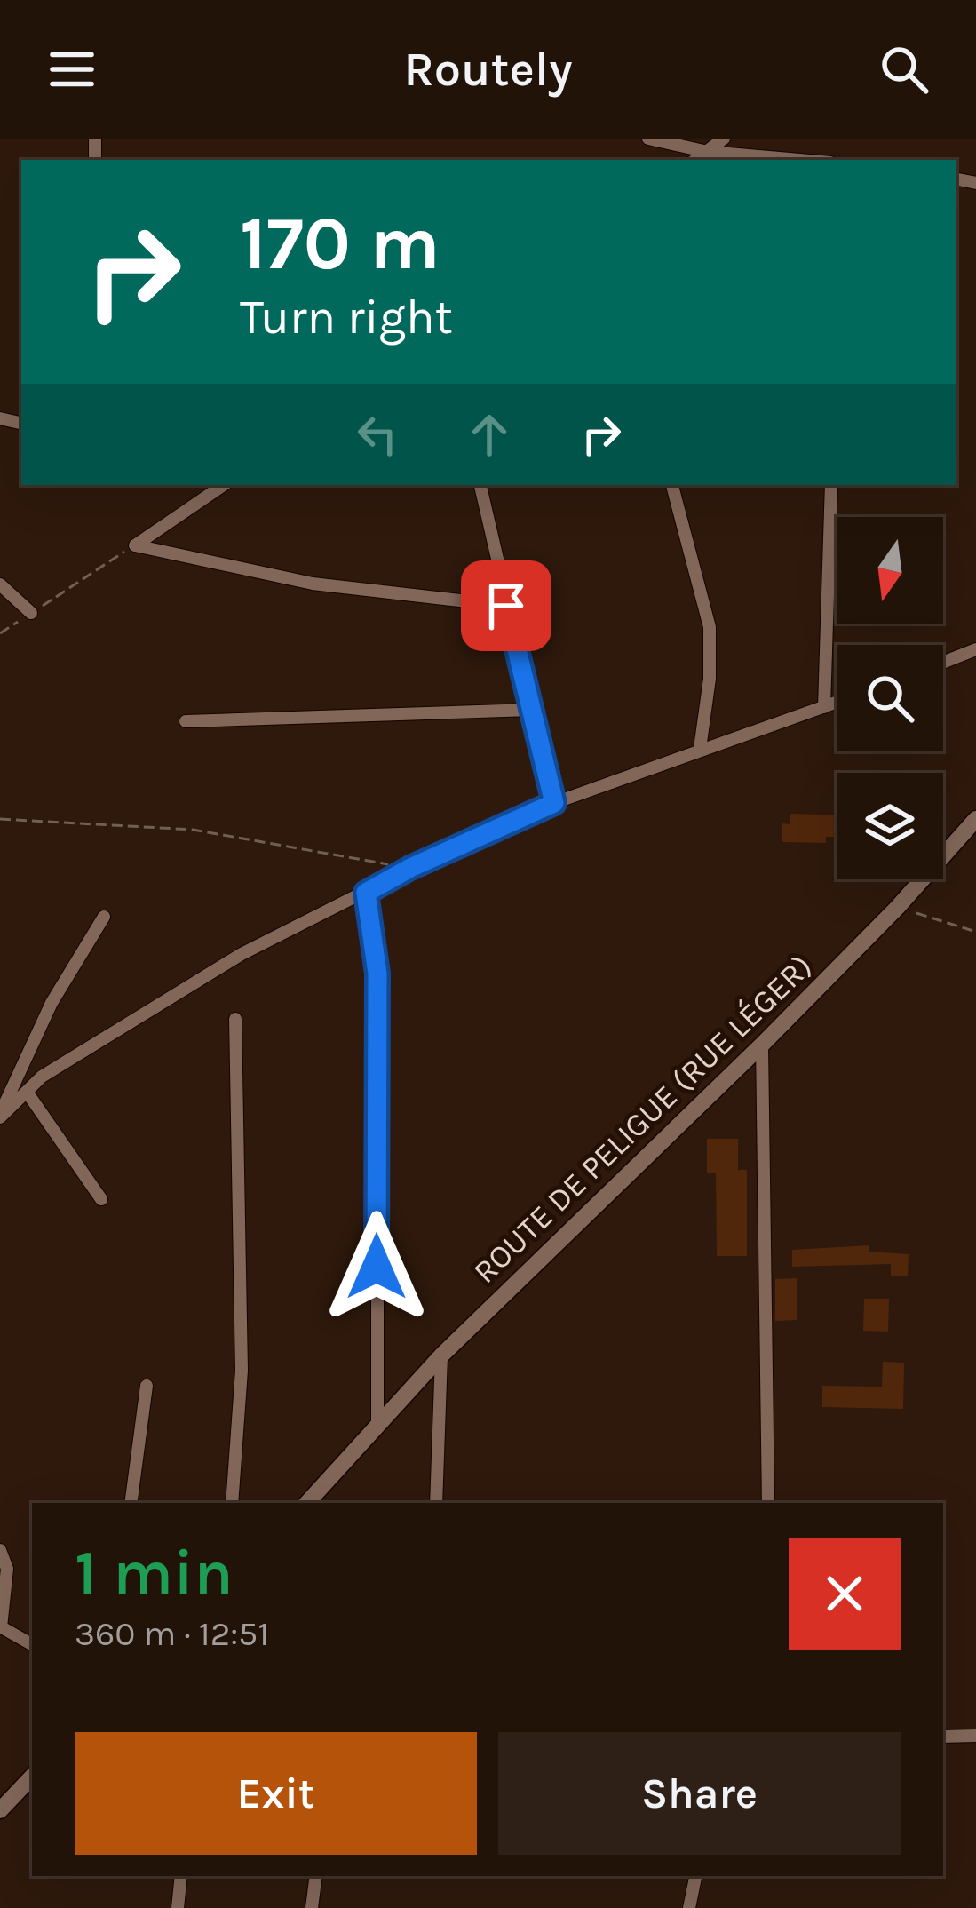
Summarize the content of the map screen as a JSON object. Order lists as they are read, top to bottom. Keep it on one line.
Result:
{"streets":{"street":["ROUTE DE PELIGUE (RUE LÉGER)"]},"north":"bottom","page":{"header":"Routely","turn":["170 m","Turn right"],"heading":["1 min","360 m · 12:51"],"buttons":["Exit","Share"]}}
